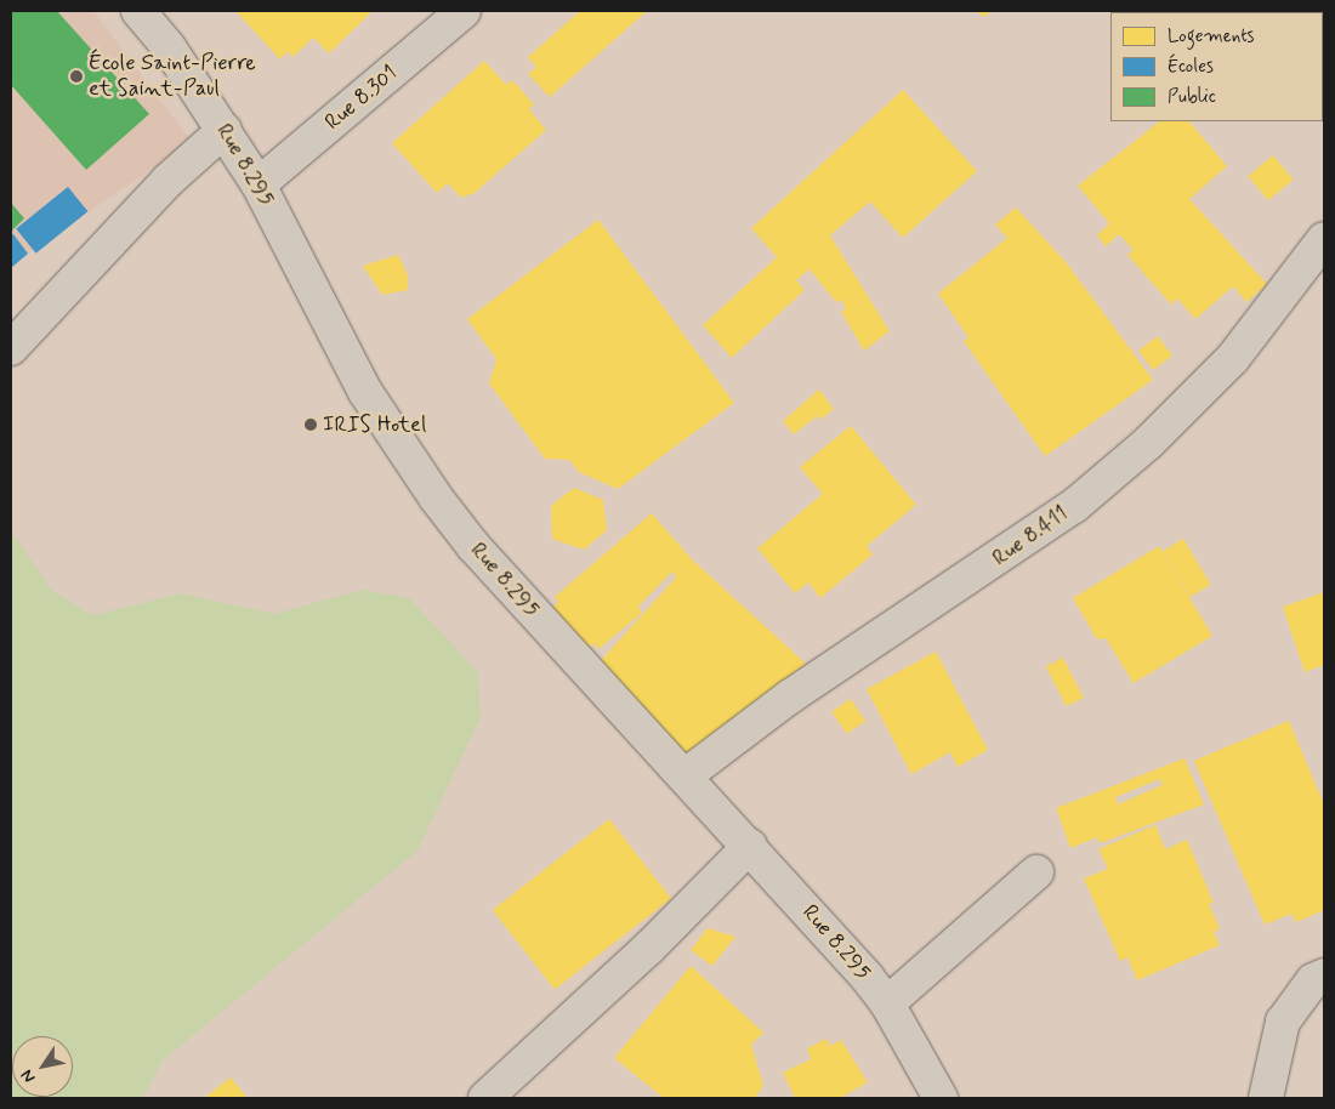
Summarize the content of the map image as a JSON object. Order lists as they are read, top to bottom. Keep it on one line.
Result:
{"streets":{"street":["Rue 8.301","Rue 8.295","Rue 8.411"]},"crossings":[["Rue 8.301","Rue 8.295"],["Rue 8.295","Rue 8.411"]],"places":["École Saint-Pierre et Saint-Paul","IRIS Hotel"],"legend":["Logements","Écoles","Public"],"north":"bottom left"}
